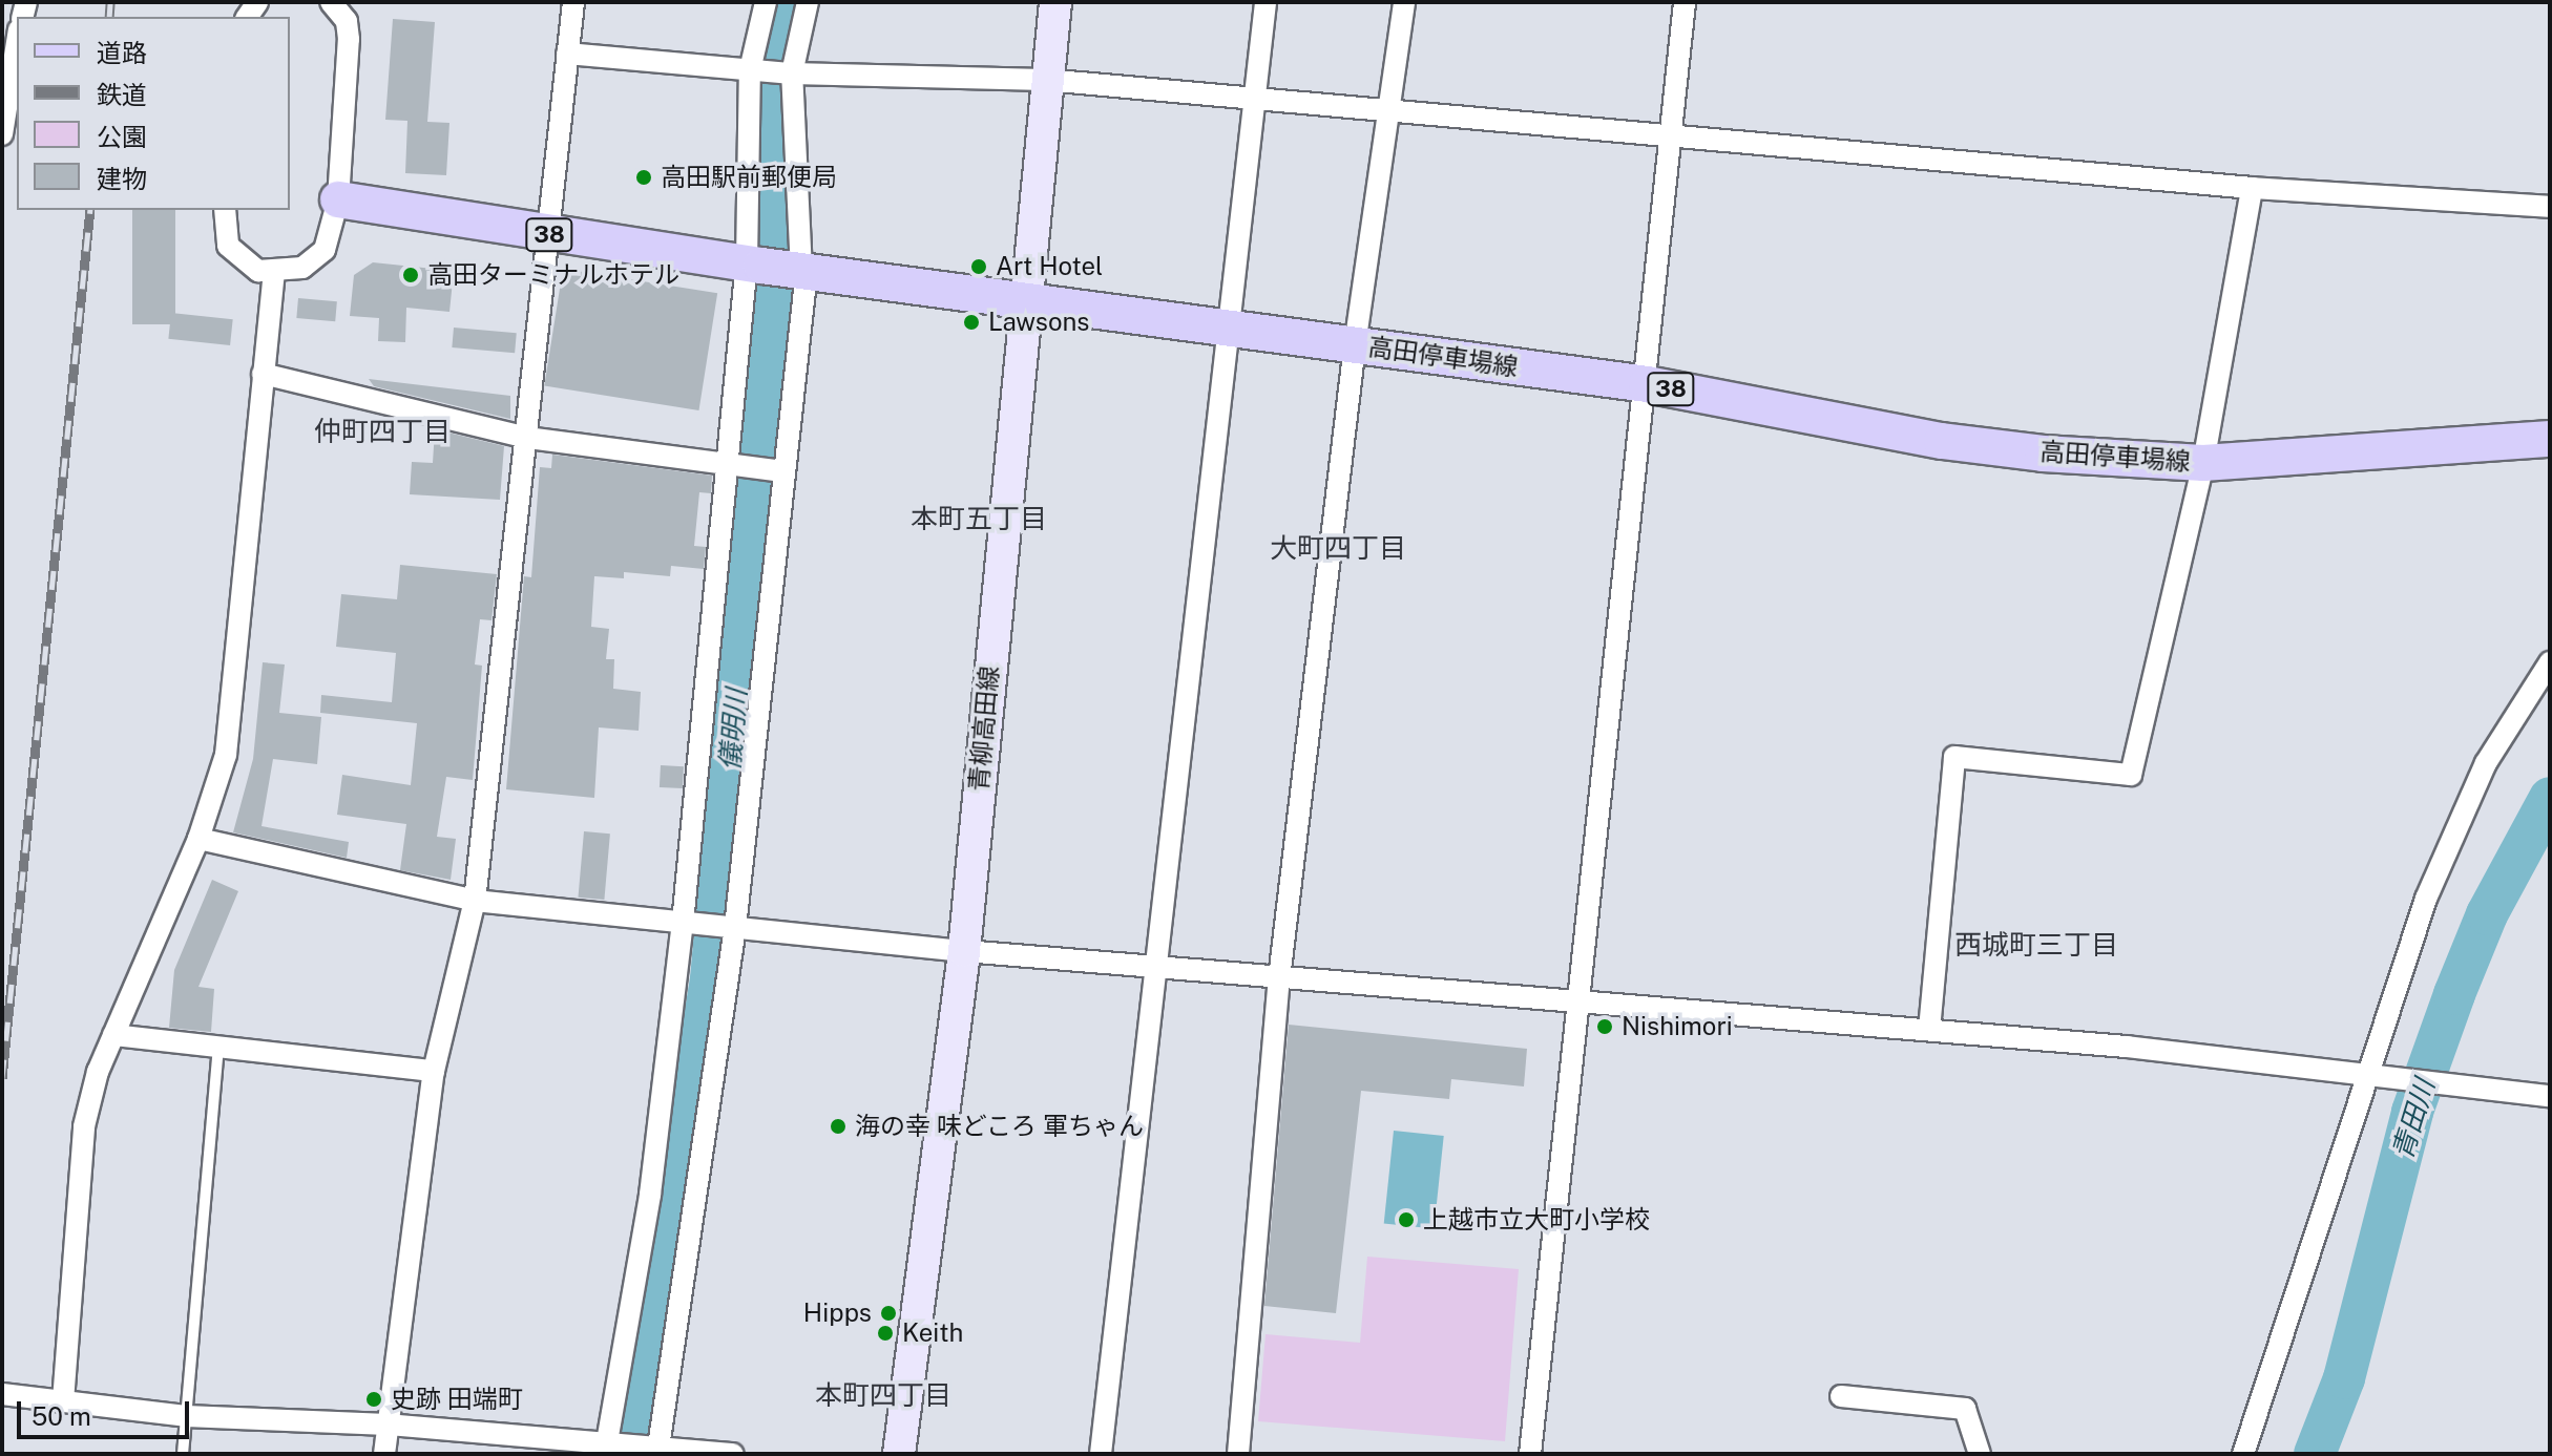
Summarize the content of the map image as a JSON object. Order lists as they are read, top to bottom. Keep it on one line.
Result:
{"streets":{"main road":["38","高田停車場線","青柳高田線"]},"crossings":[["高田停車場線","青柳高田線"]],"districts":["仲町四丁目","本町五丁目","大町四丁目","西城町三丁目","本町四丁目"],"water":["儀明川","青田川"],"places":["高田駅前郵便局","Art Hotel","高田ターミナルホテル","Lawsons","Nishimori","海の幸 味どころ 軍ちゃん","上越市立大町小学校","Hipps","Keith","史跡 田端町"],"legend":["道路","鉄道","公園","建物"],"scale_bar":"50 m"}
